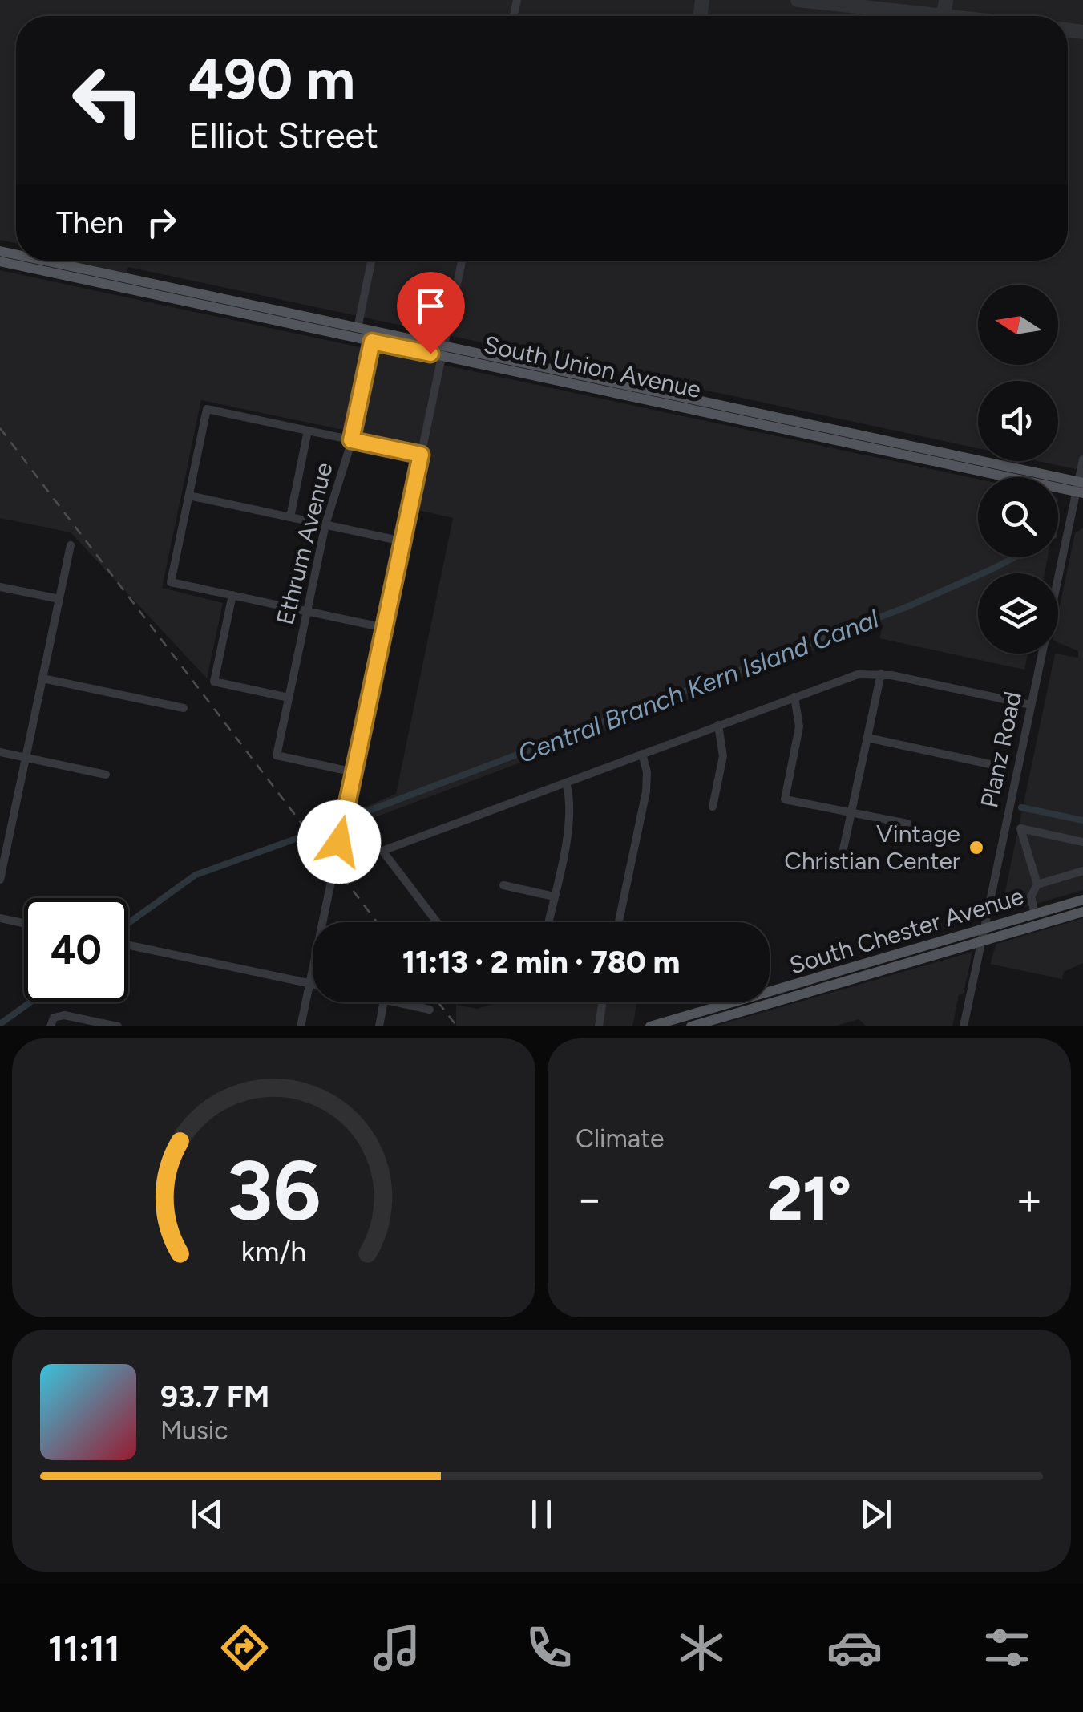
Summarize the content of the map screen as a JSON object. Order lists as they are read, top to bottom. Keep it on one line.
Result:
{"streets":{"main road":["South Union Avenue","South Chester Avenue"],"street":["Ethrum Avenue","Planz Road"]},"crossings":[["South Union Avenue","Ethrum Avenue"],["South Union Avenue","Planz Road"],["Planz Road","South Chester Avenue"]],"water":["Central Branch Kern Island Canal"],"places":["Vintage Christian Center"],"north":"left","page":{"turn":["490 m","Elliot Street"],"then":"Then","limit":"40","trip":"11:13 · 2 min · 780 m","tile":"Climate","heat":["−","21°","+"],"song":["93.7 FM","Music"],"tabs":"11:11","gauge":["36","km/h"]}}
